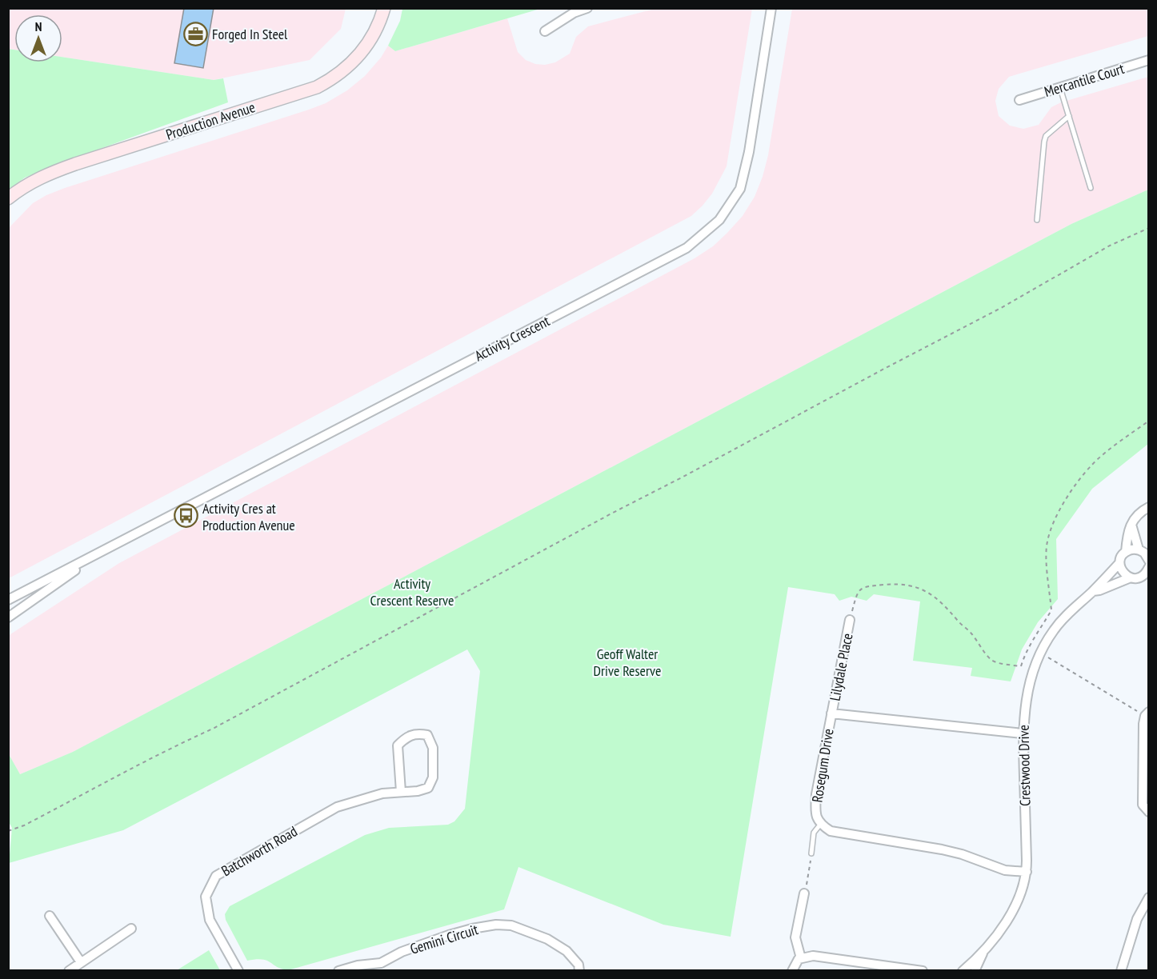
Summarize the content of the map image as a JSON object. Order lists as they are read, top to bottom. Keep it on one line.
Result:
{"streets":{"main road":["Production Avenue"],"street":["Mercantile Court","Activity Crescent","Lilydale Place","Rosegum Drive","Crestwood Drive","Batchworth Road","Gemini Circuit"]},"crossings":[["Lilydale Place","Rosegum Drive"],["Rosegum Drive","Crestwood Drive"]],"parks":["Activity Crescent Reserve","Geoff Walter Drive Reserve"],"places":{"office":["Forged In Steel"],"bus stop":["Activity Cres at Production Avenue"]},"north":"top"}
